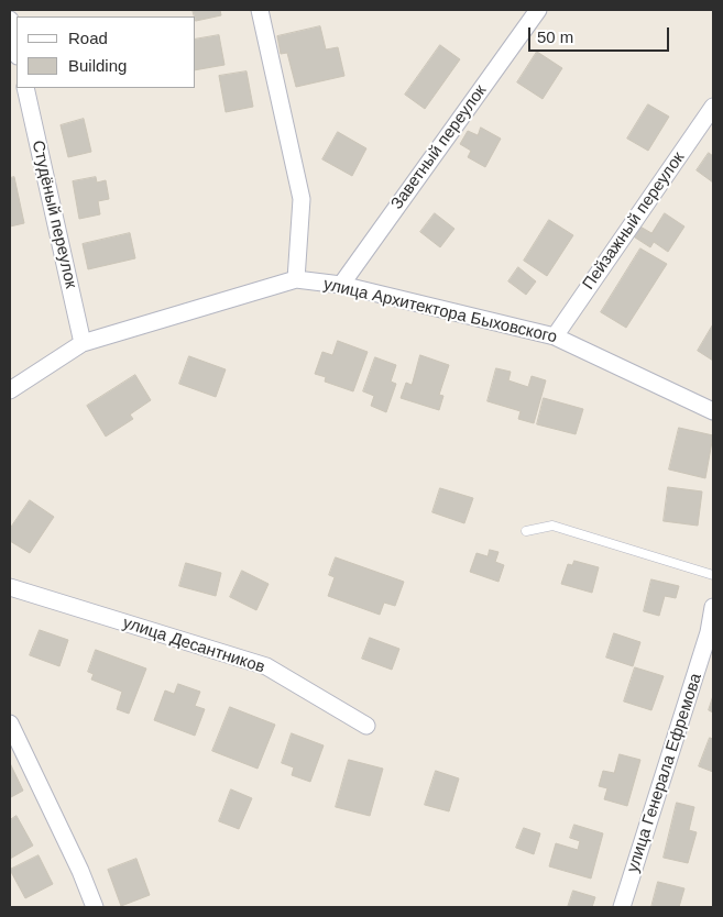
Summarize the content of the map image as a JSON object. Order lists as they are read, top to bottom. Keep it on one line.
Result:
{"streets":{"street":["Заветный переулок","Студёный переулок","Пейзажный переулок","улица Архитектора Быховского","улица Десантников","улица Генерала Ефремова"]},"crossings":[["Заветный переулок","улица Архитектора Быховского"],["Студёный переулок","улица Архитектора Быховского"],["Пейзажный переулок","улица Архитектора Быховского"]],"legend":["Road","Building"],"scale_bar":"50 m"}
